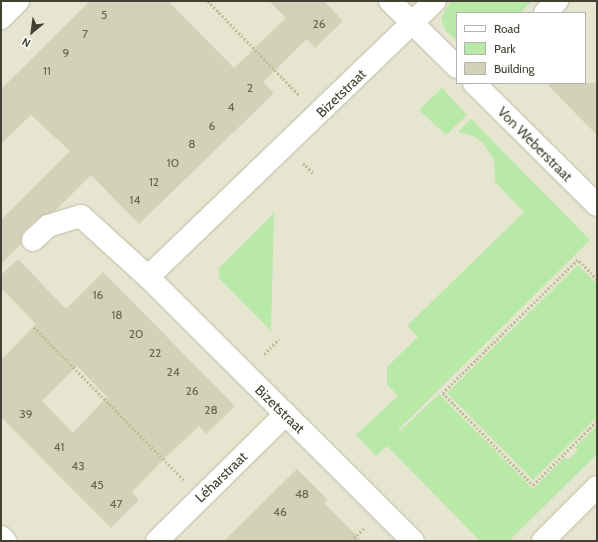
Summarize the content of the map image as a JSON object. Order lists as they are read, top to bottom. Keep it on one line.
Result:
{"streets":{"street":["Bizetstraat","Von Weberstraat","Léharstraat"]},"crossings":[["Bizetstraat","Léharstraat"]],"house_numbers":["5","26","7","9","11","2","4","6","8","10","12","14","16","18","20","22","24","26","28","39","41","43","45","48","47","46"],"legend":["Road","Park","Building"],"north":"bottom left"}
